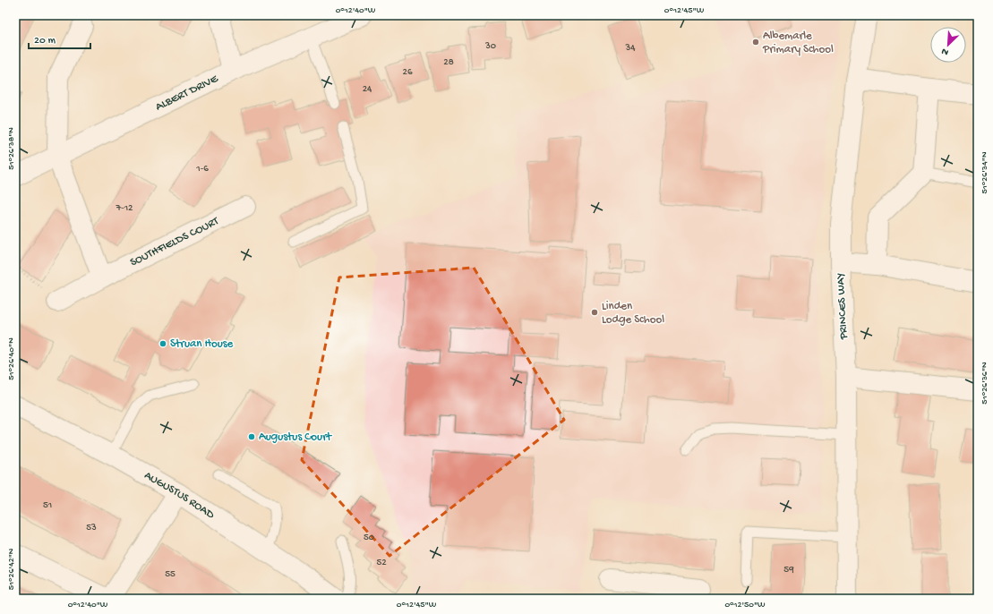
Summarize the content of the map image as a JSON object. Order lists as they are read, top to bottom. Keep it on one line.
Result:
{"streets":{"street":["ALBERT DRIVE","SOUTHFIELDS COURT","PRINCES WAY","AUGUSTUS ROAD"]},"places":["Albemarle Primary School","Linden Lodge School","Struan House","Augustus Court"],"house_numbers":["30","34","28","26","24","1-6","7-12","51","53","50","52","59","55"],"scale_bar":"20 m","north":"bottom left","coordinates":["0°12'40\"W","0°12'45\"W","51°26'38\"N","51°26'34\"N","51°26'40\"N","51°26'36\"N","51°26'42\"N","0°12'50\"W"]}
